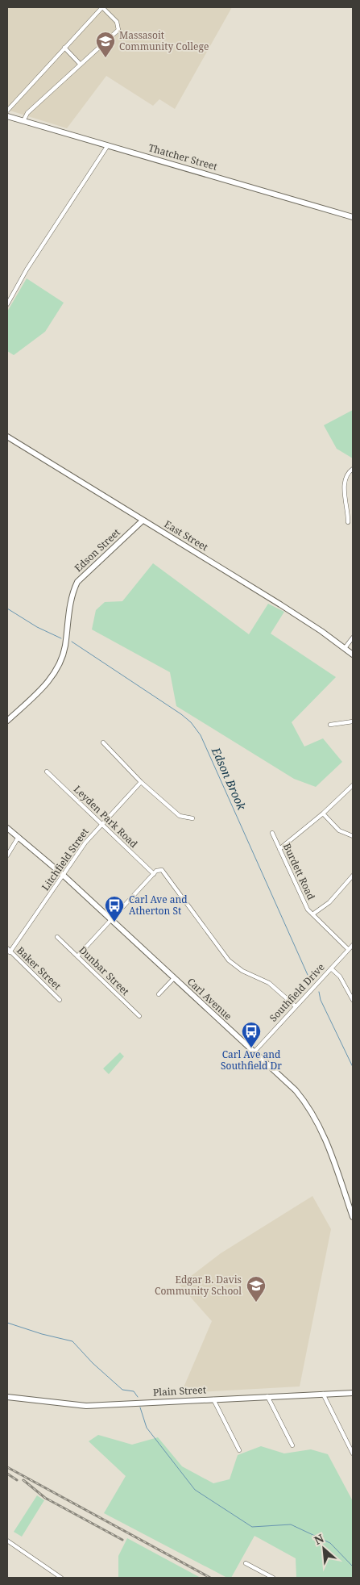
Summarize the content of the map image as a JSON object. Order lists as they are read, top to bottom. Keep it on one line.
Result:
{"streets":{"street":["Thatcher Street","East Street","Edson Street","Leyden Park Road","Litchfield Street","Burdett Road","Baker Street","Dunbar Street","Southfield Drive","Carl Avenue","Plain Street"]},"crossings":[["East Street","Edson Street"],["Leyden Park Road","Litchfield Street"],["Litchfield Street","Baker Street"],["Litchfield Street","Carl Avenue"],["Burdett Road","Southfield Drive"],["Southfield Drive","Carl Avenue"]],"water":["Edson Brook"],"places":{"school or university":["Massasoit Community College","Edgar B. Davis Community School"],"bus stop":["Carl Ave and Atherton St","Carl Ave and Southfield Dr"]},"north":"top left"}
